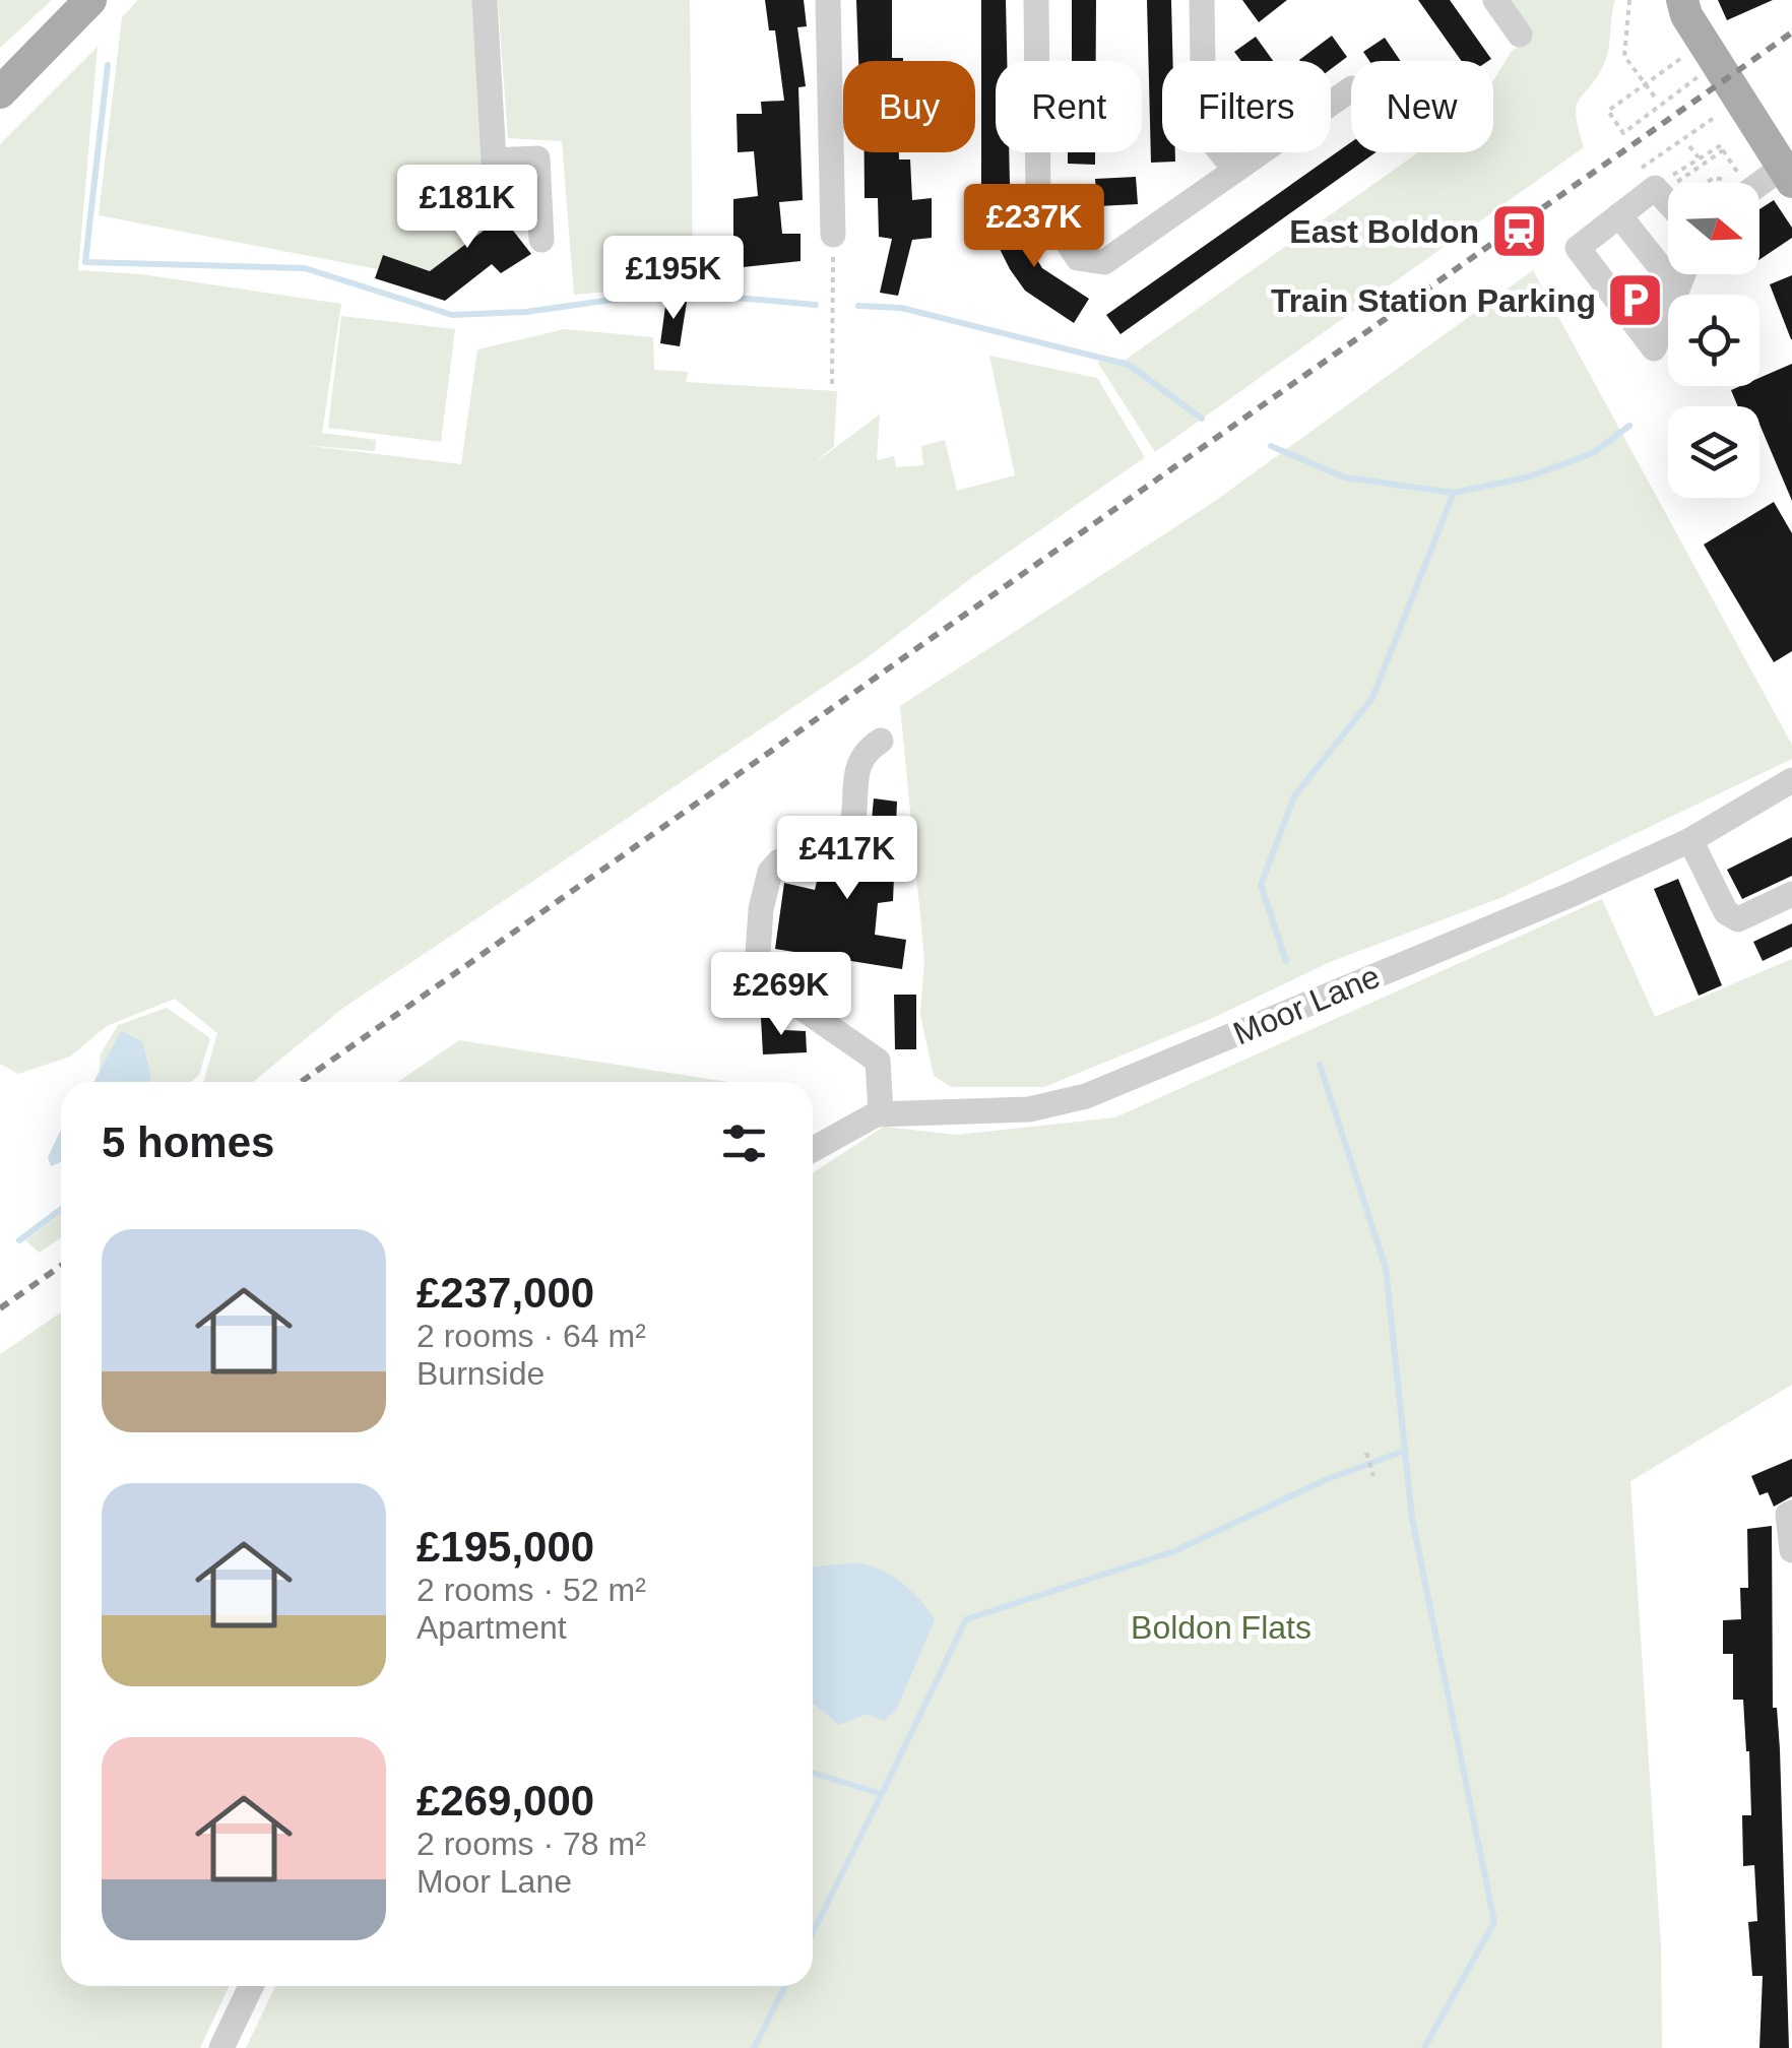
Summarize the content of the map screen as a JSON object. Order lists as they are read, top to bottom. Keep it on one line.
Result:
{"streets":{"street":["Moor Lane"]},"parks":["Boldon Flats"],"places":{"station":["East Boldon"],"parking":["Train Station Parking"]},"north":"right","page":{"chip":["Buy","Rent","Filters","New"],"price":["£181K","£237K","£195K","£417K","£269K"],"heading":"5 homes","list":[{"name":"£237,000","note":"2 rooms · 64 m² · Burnside"},{"name":"£195,000","note":"2 rooms · 52 m² · Apartment"},{"name":"£269,000","note":"2 rooms · 78 m² · Moor Lane"}]}}
